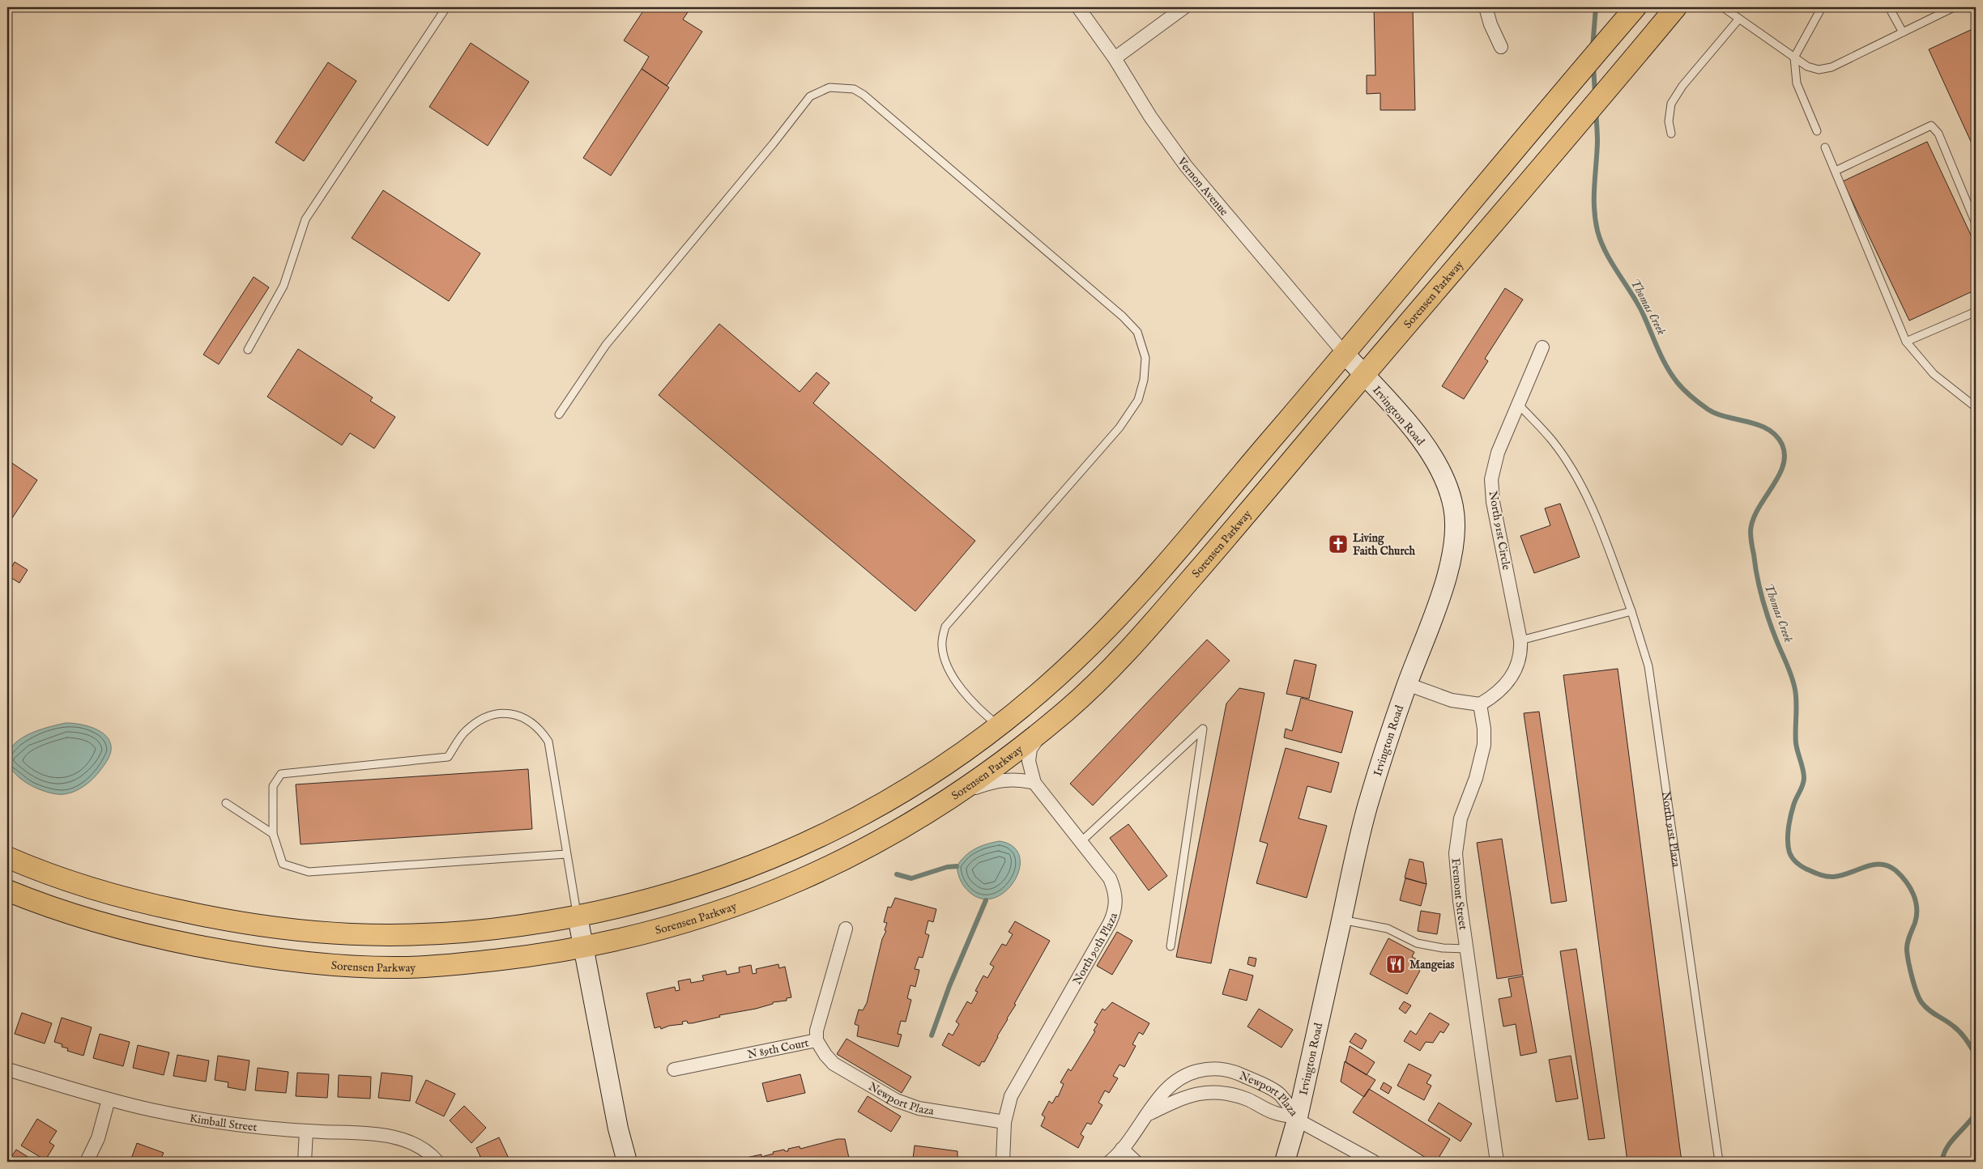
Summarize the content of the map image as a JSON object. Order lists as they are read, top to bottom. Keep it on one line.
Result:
{"streets":{"main road":["Sorensen Parkway"],"street":["Vernon Avenue","Irvington Road","North 91st Circle","Fremont Street","North 90th Plaza","N 89th Court","Newport Plaza","Kimball Street"],"lane":["North 91st Plaza"]},"crossings":[["Vernon Avenue","Irvington Road"],["Sorensen Parkway","Irvington Road"],["Irvington Road","Newport Plaza"],["North 91st Circle","North 91st Plaza"],["North 91st Circle","Fremont Street"],["North 90th Plaza","Newport Plaza"],["N 89th Court","Newport Plaza"]],"water":["Thomas Creek"],"places":{"church":["Living Faith Church"],"restaurant":["Mangeias"]}}
